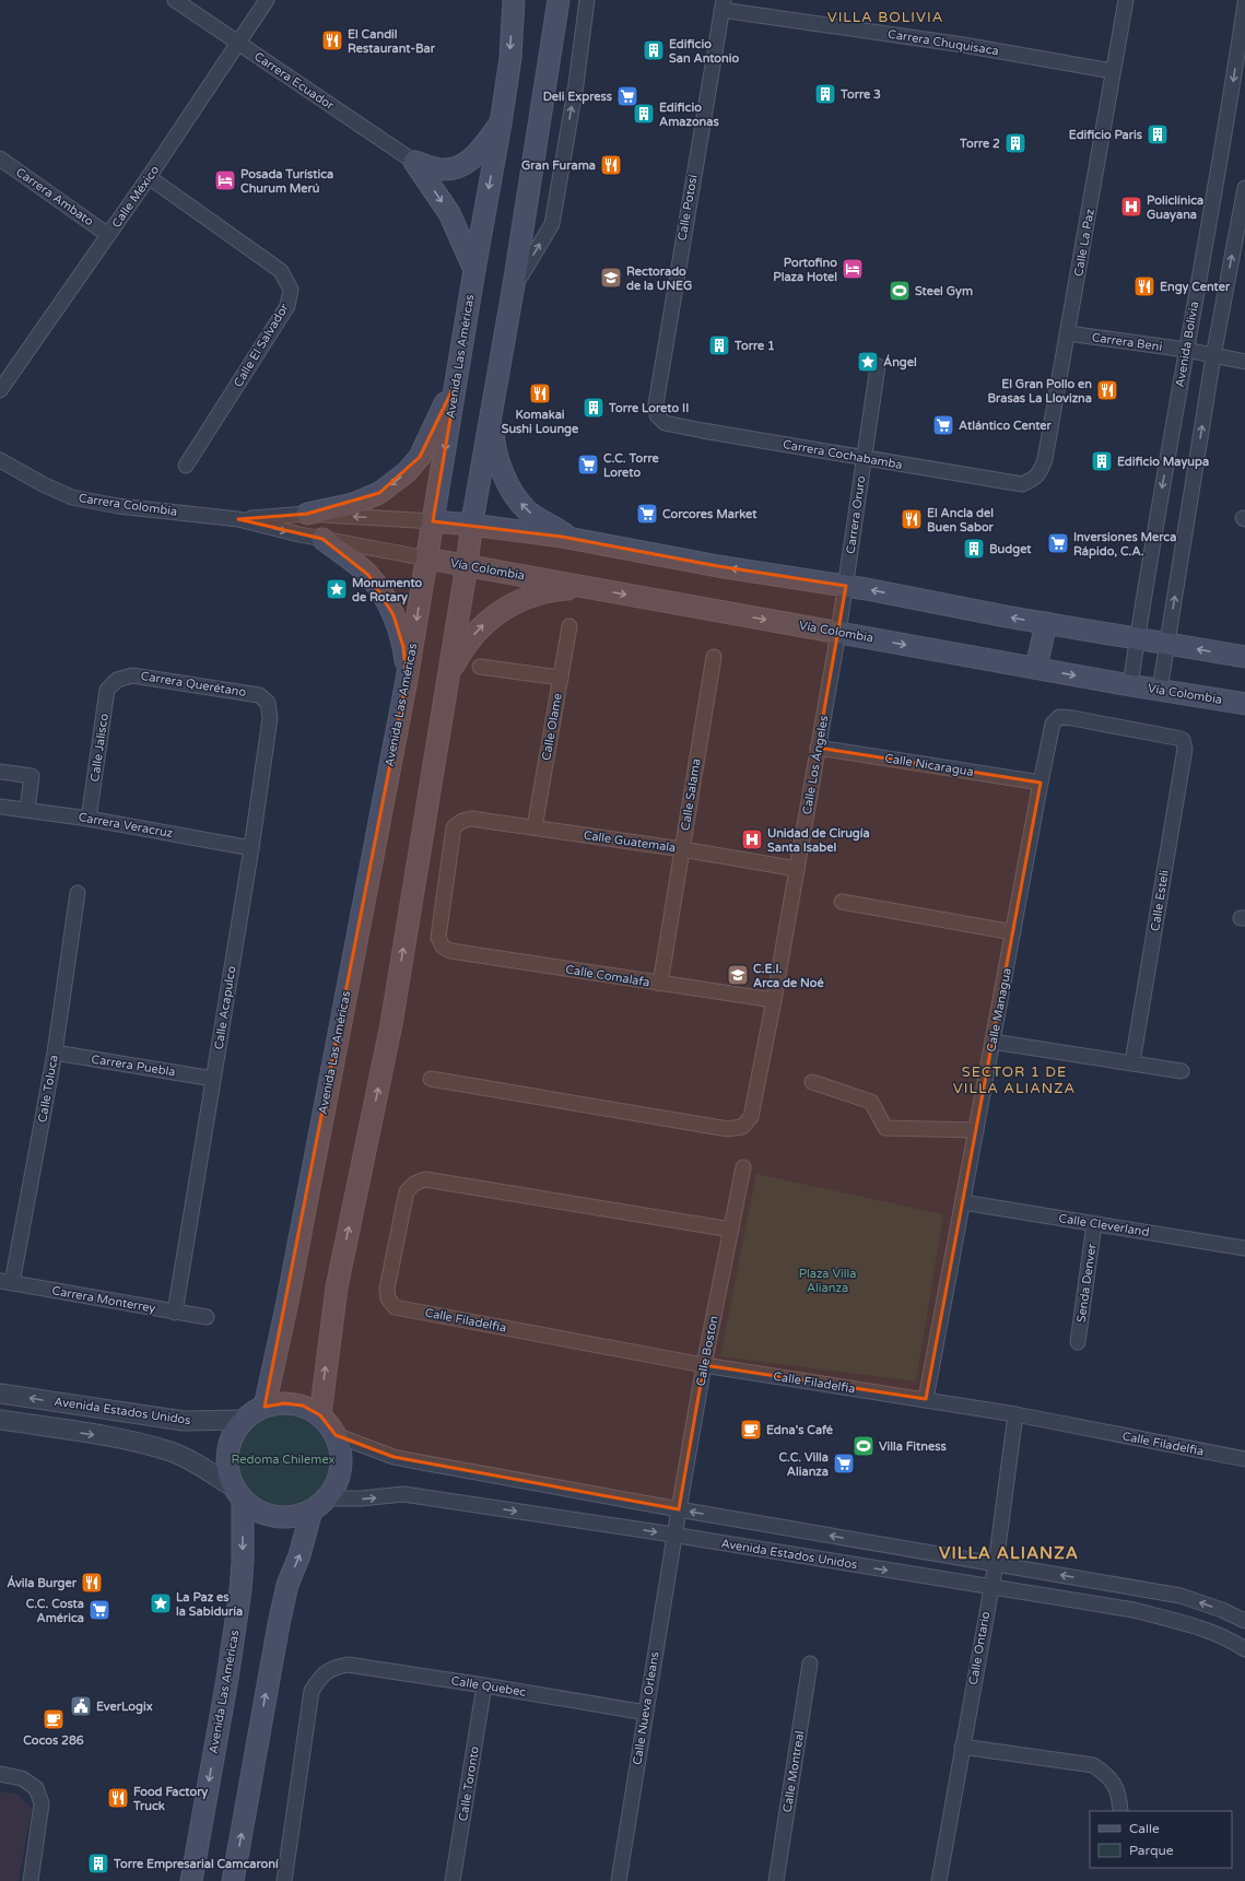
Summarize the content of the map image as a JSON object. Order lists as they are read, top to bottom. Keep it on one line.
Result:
{"streets":{"main road":["Avenida Las Américas","Vía Colombia"],"street":["Carrera Chuquisaca","Carrera Ecuador","Carrera Ambato","Calle México","Calle Potosí","Calle La Paz","Carrera Beni","Avenida Bolivia","Calle El Salvador","Carrera Cochabamba","Carrera Colombia","Carrera Oruro","Carrera Querétano","Calle Olame","Calle Jalisco","Calle Los Ángeles","Calle Nicaragua","Calle Salama","Carrera Veracruz","Calle Guatemala","Calle Esteli","Calle Comalafa","Calle Acapulco","Calle Managua","Carrera Puebla","Calle Toluca","Calle Cleverland","Senda Denver","Carrera Monterrey","Calle Filadelfia","Calle Boston","Avenida Estados Unidos","Calle Ontario","Calle Quebec","Calle Nueva Orleans","Calle Montreal","Calle Toronto"]},"crossings":[["Carrera Chuquisaca","Calle Potosí"],["Carrera Chuquisaca","Calle La Paz"],["Carrera Ecuador","Calle México"],["Carrera Ambato","Calle México"],["Calle México","Calle El Salvador"],["Calle Potosí","Carrera Cochabamba"],["Calle La Paz","Carrera Beni"],["Calle La Paz","Carrera Cochabamba"],["Carrera Beni","Avenida Bolivia"],["Avenida Bolivia","Vía Colombia"],["Avenida Las Américas","Carrera Colombia"],["Avenida Las Américas","Vía Colombia"],["Avenida Las Américas","Avenida Estados Unidos"],["Carrera Cochabamba","Carrera Oruro"],["Carrera Colombia","Vía Colombia"],["Carrera Oruro","Vía Colombia"],["Carrera Oruro","Calle Los Ángeles"],["Vía Colombia","Calle Los Ángeles"],["Carrera Querétano","Calle Jalisco"],["Carrera Querétano","Calle Acapulco"],["Calle Olame","Calle Guatemala"],["Calle Jalisco","Carrera Veracruz"],["Calle Los Ángeles","Calle Nicaragua"],["Calle Los Ángeles","Calle Guatemala"],["Calle Los Ángeles","Calle Comalafa"],["Calle Nicaragua","Calle Managua"],["Calle Salama","Calle Guatemala"],["Calle Salama","Calle Comalafa"],["Carrera Veracruz","Calle Acapulco"],["Calle Guatemala","Calle Comalafa"],["Calle Esteli","Calle Managua"],["Calle Acapulco","Carrera Puebla"],["Calle Acapulco","Carrera Monterrey"],["Calle Managua","Calle Cleverland"],["Calle Managua","Calle Filadelfia"],["Carrera Puebla","Calle Toluca"],["Calle Toluca","Carrera Monterrey"],["Calle Cleverland","Senda Denver"],["Calle Filadelfia","Calle Boston"],["Calle Filadelfia","Calle Ontario"],["Calle Boston","Avenida Estados Unidos"],["Calle Boston","Calle Nueva Orleans"],["Avenida Estados Unidos","Calle Ontario"],["Avenida Estados Unidos","Calle Nueva Orleans"],["Calle Quebec","Calle Nueva Orleans"],["Calle Quebec","Calle Toronto"]],"districts":["VILLA BOLIVIA","SECTOR 1 DE VILLA ALIANZA","VILLA ALIANZA"],"parks":["Plaza Villa Alianza","Redoma Chilemex"],"places":{"restaurant":["El Candil Restaurant-Bar","Gran Furama","Engy Center","El Gran Pollo en Brasas La Llovizna","Komakai Sushi Lounge","El Ancla del Buen Sabor","Ávila Burger","Food Factory Truck"],"building":["Edificio San Antonio","Torre 3","Edificio Amazonas","Edificio Paris","Torre 2","Torre 1","Torre Loreto II","Edificio Mayupa","Budget","Torre Empresarial Camcaroní"],"supermarket":["Deli Express","Atlántico Center","C.C. Torre Loreto","Corcores Market","Inversiones Merca Rápido, C.A.","C.C. Villa Alianza","C.C. Costa América"],"hotel":["Posada Turística Churum Merú","Portofino Plaza Hotel"],"hospital":["Policlínica Guayana","Unidad de Cirugía Santa Isabel"],"school or university":["Rectorado de la UNEG","C.E.I. Arca de Noé"],"sports":["Steel Gym","Villa Fitness"],"place":["Ángel","Monumento de Rotary","La Paz es la Sabiduría"],"cafe":["Edna's Café","Cocos 286"],"public building":["EverLogix"]},"legend":["Calle","Parque"]}
